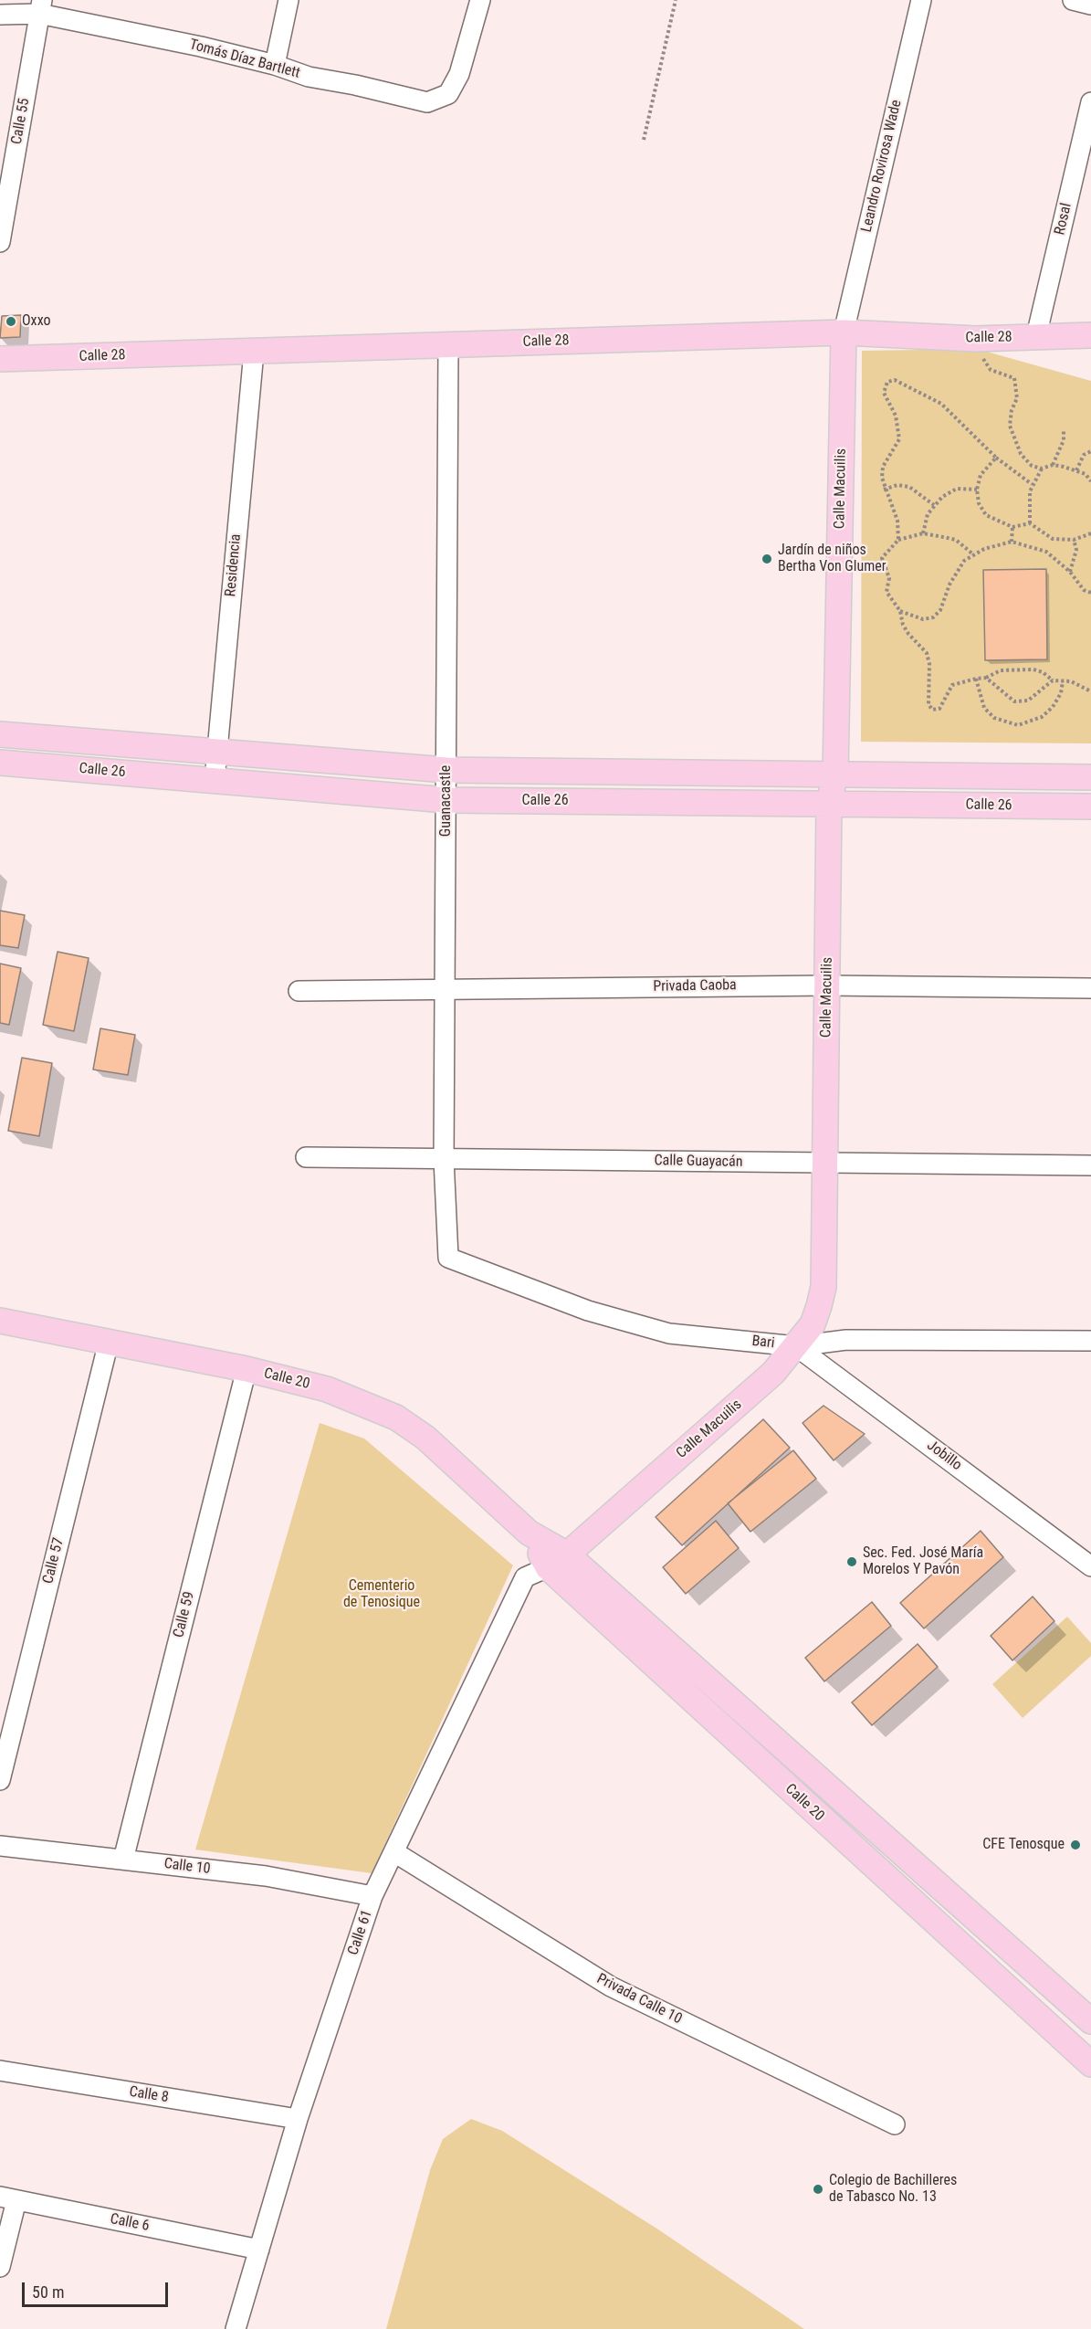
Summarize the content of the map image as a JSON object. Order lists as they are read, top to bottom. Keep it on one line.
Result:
{"streets":{"main road":["Calle 28","Calle Macuilis","Calle 26","Calle 20"],"street":["Tomás Díaz Bartlett","Calle 55","Leandro Rovirosa Wade","Rosal","Residencia","Guanacastle","Privada Caoba","Calle Guayacán","Bari","Jobillo","Calle 57","Calle 59","Calle 10","Calle 61","Privada Calle 10","Calle 8","Calle 6"]},"crossings":[["Tomás Díaz Bartlett","Calle 55"],["Leandro Rovirosa Wade","Calle 28"],["Leandro Rovirosa Wade","Calle Macuilis"],["Rosal","Calle 28"],["Calle 28","Calle Macuilis"],["Calle 28","Residencia"],["Calle 28","Guanacastle"],["Calle Macuilis","Calle 26"],["Calle Macuilis","Privada Caoba"],["Calle Macuilis","Calle Guayacán"],["Calle Macuilis","Bari"],["Calle Macuilis","Calle 20"],["Calle Macuilis","Jobillo"],["Calle Macuilis","Calle 61"],["Residencia","Calle 26"],["Calle 26","Guanacastle"],["Guanacastle","Privada Caoba"],["Guanacastle","Calle Guayacán"],["Guanacastle","Bari"],["Bari","Jobillo"],["Calle 20","Calle 57"],["Calle 20","Calle 59"],["Calle 20","Calle 61"],["Calle 59","Calle 10"],["Calle 10","Calle 61"],["Calle 61","Privada Calle 10"],["Calle 61","Calle 8"],["Calle 61","Calle 6"]],"parks":["Cementerio de Tenosique"],"places":["Oxxo","Jardín de niños Bertha Von Glumer","Sec. Fed. José María Morelos Y Pavón","CFE Tenosque","Colegio de Bachilleres de Tabasco No. 13"],"scale_bar":"50 m"}
